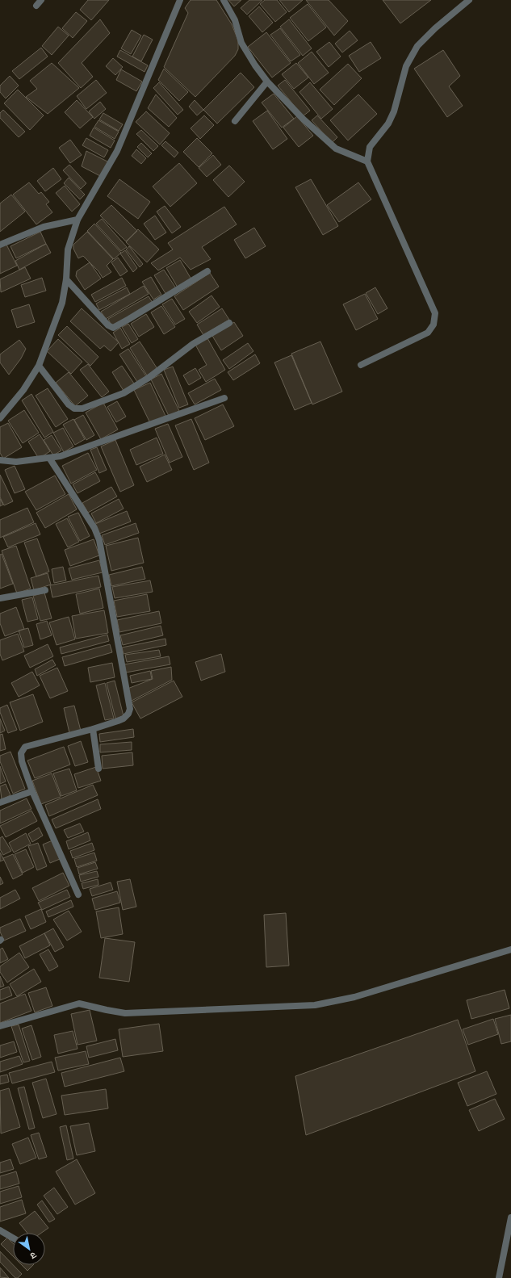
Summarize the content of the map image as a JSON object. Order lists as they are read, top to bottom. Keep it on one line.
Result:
{"north":"bottom right"}
